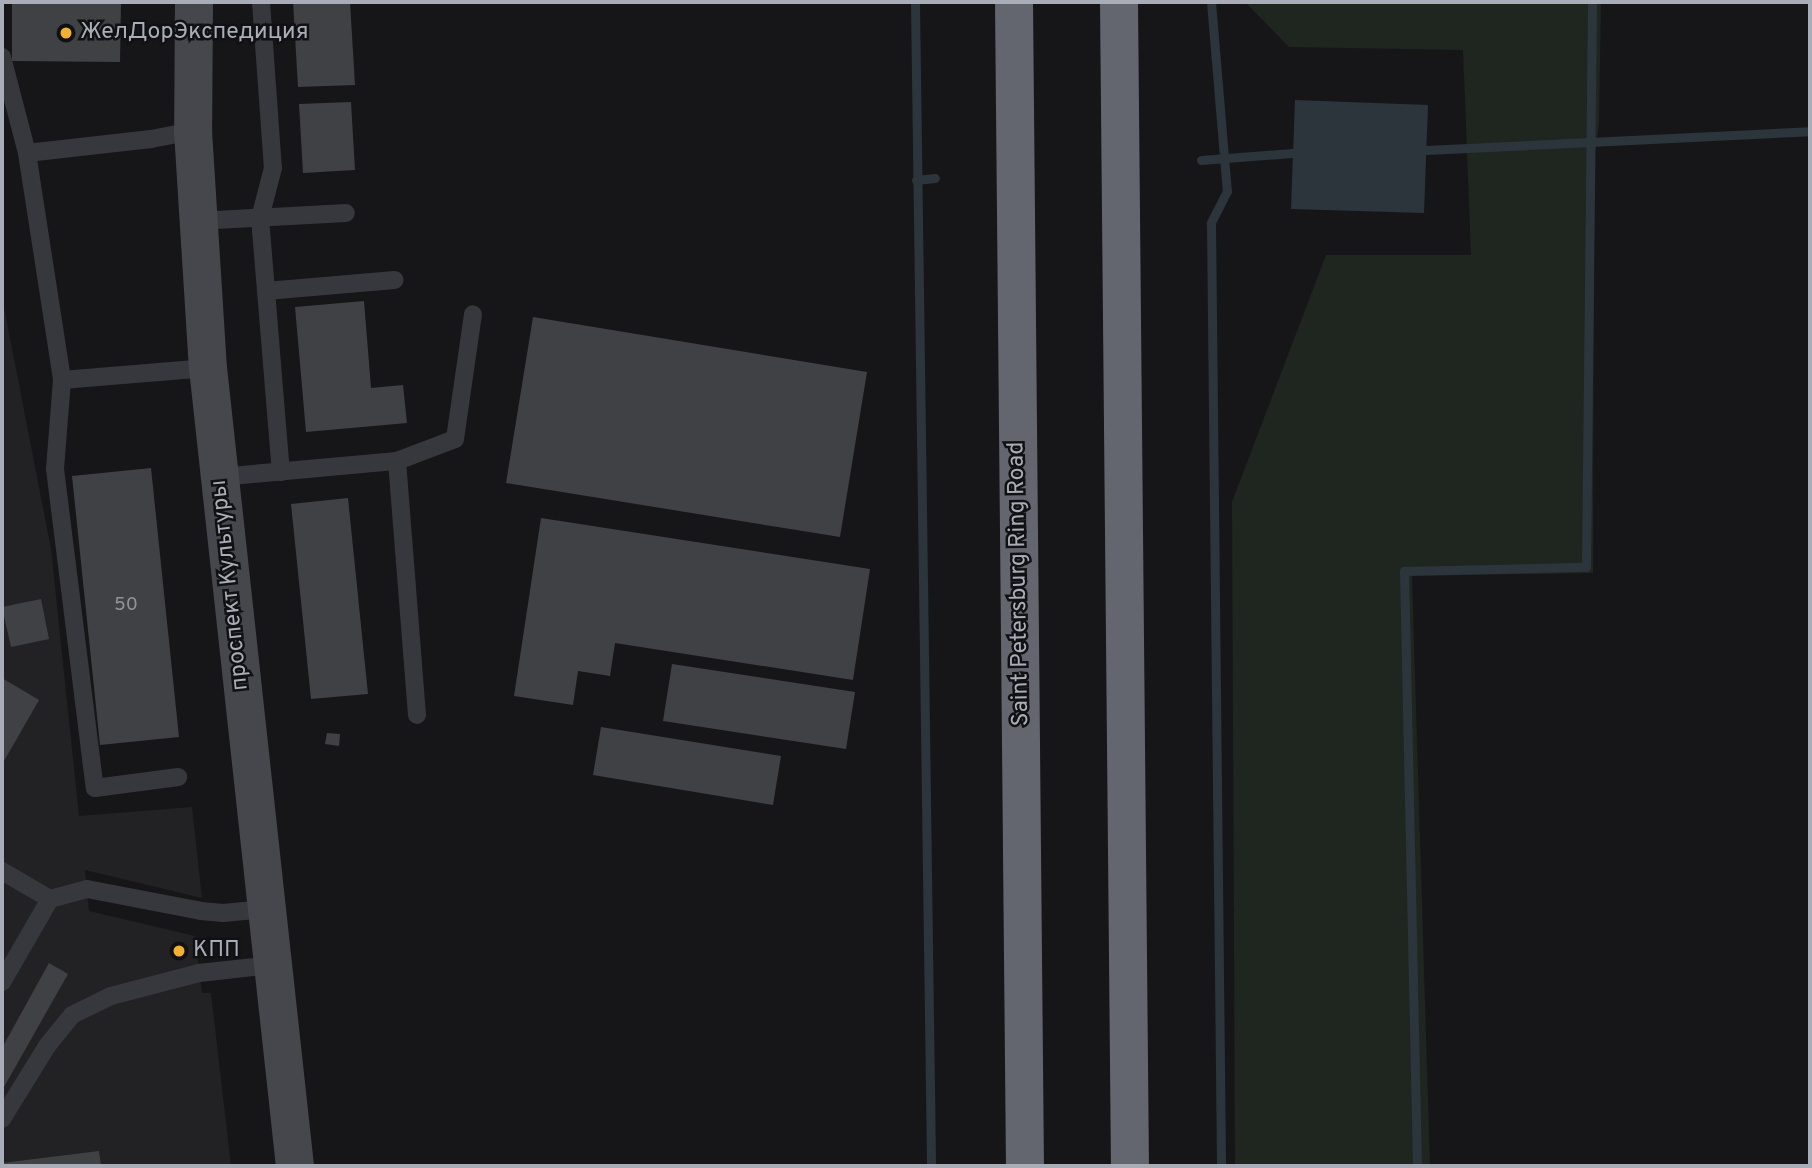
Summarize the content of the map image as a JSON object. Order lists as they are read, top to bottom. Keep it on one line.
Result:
{"streets":{"highway":["Saint Petersburg Ring Road"],"street":["проспект Культуры"]},"places":["ЖелДорЭкспедиция","КПП"],"house_numbers":["50"]}
